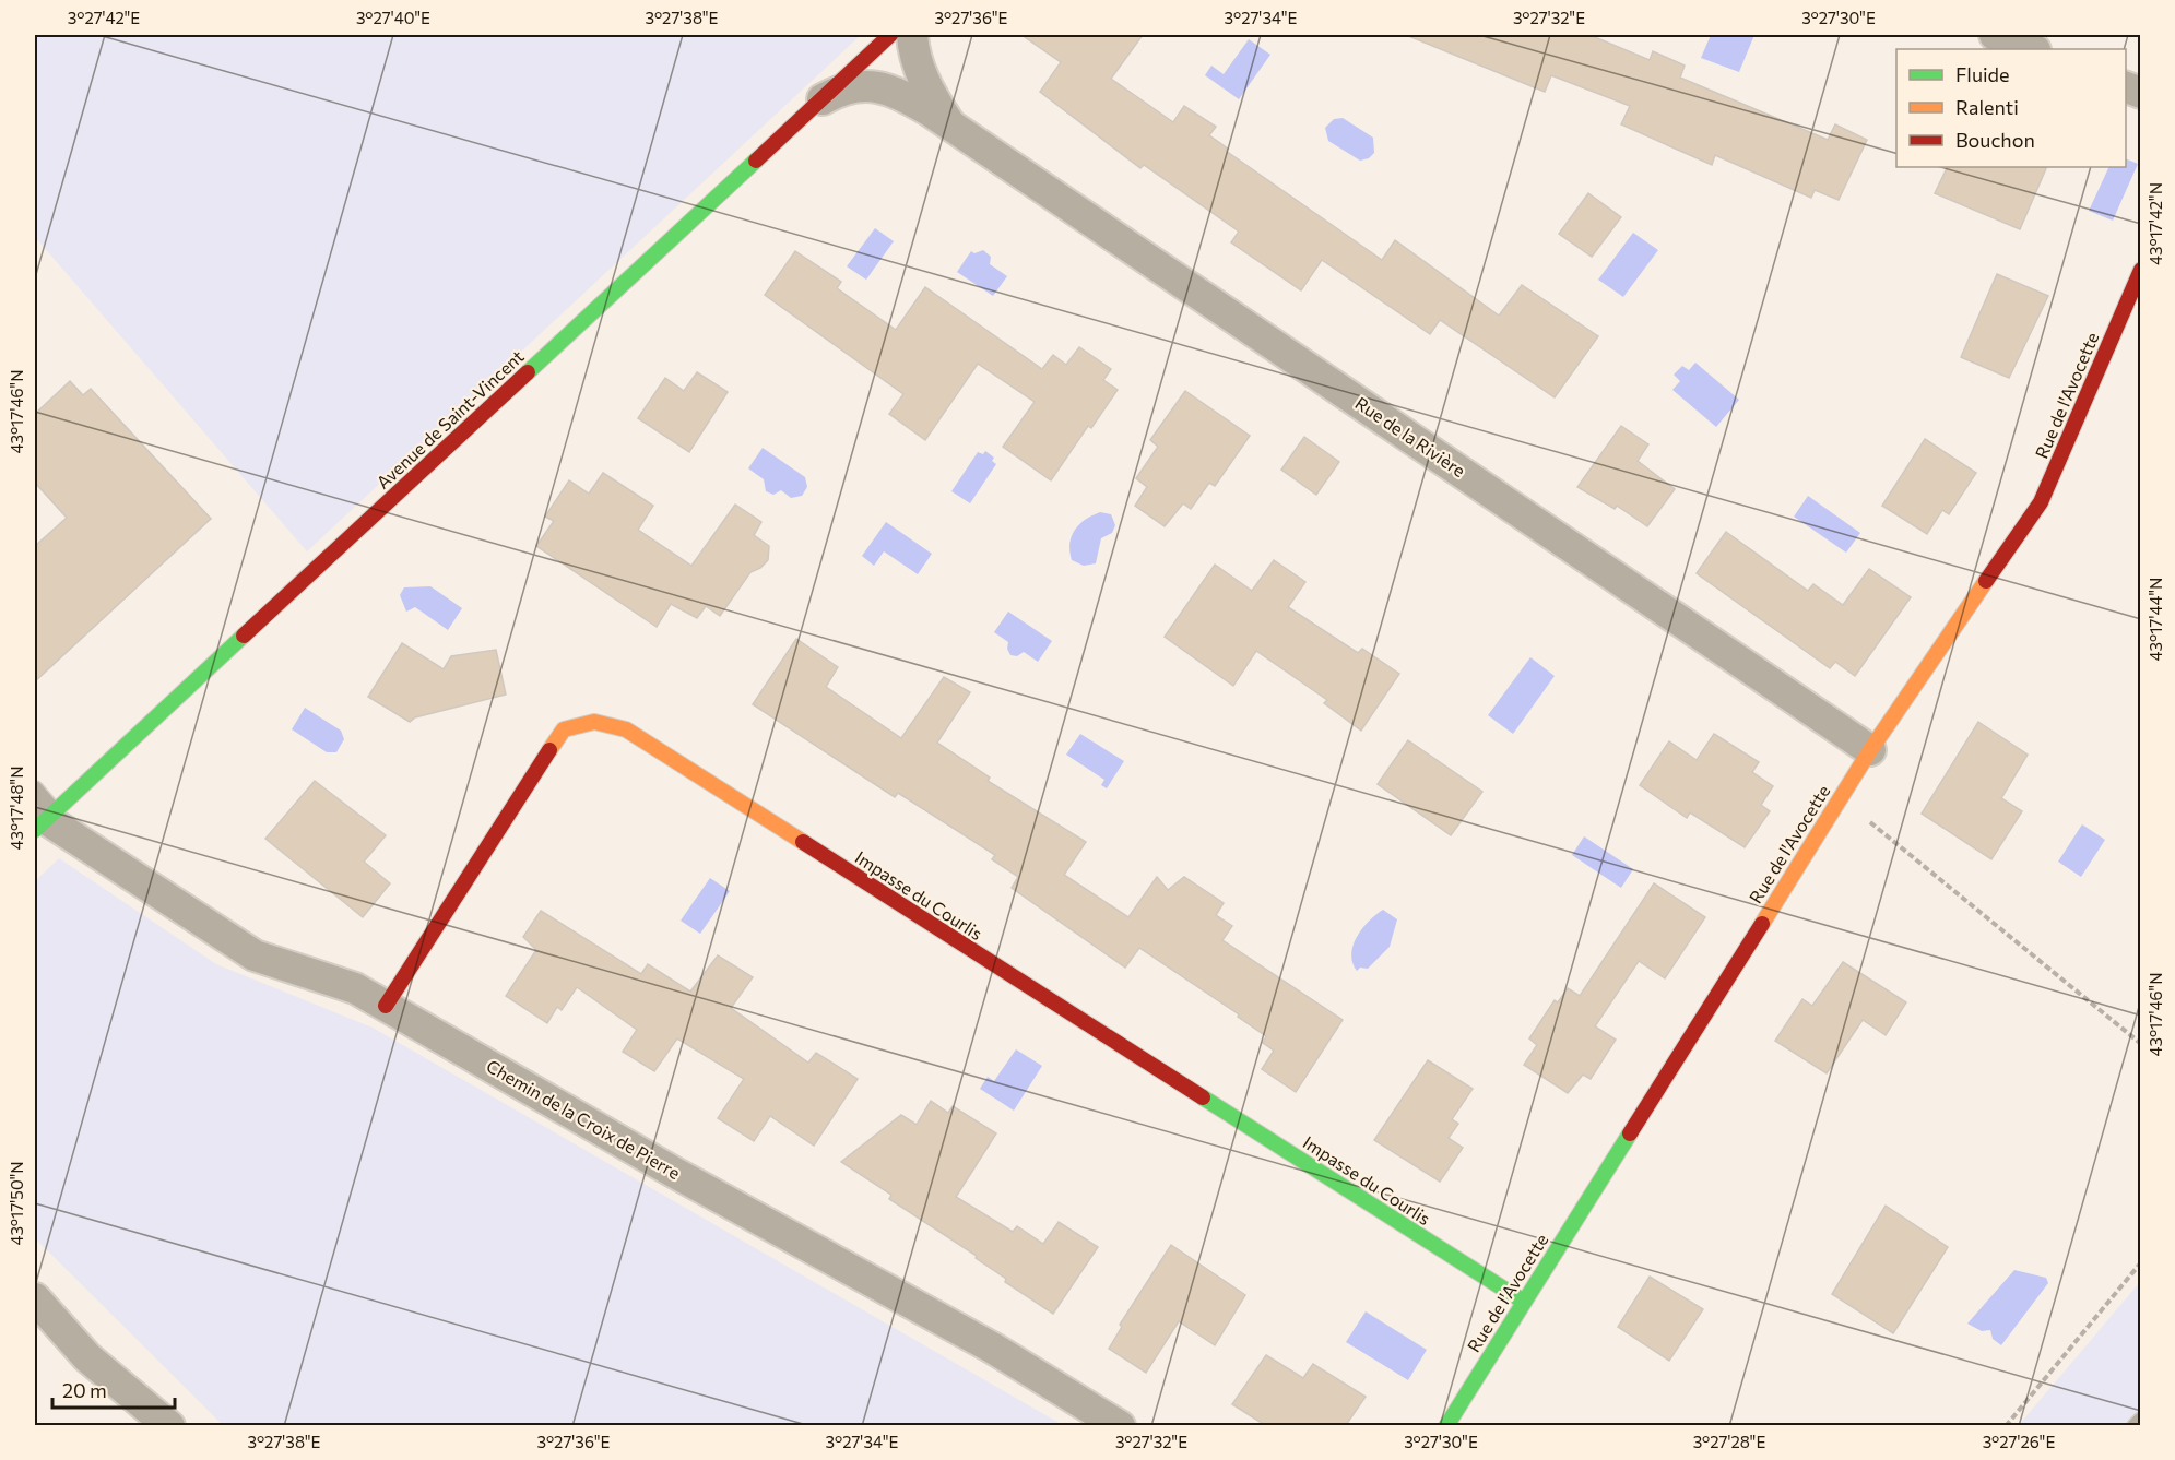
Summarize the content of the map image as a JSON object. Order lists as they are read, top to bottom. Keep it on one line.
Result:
{"streets":{"street":["Rue de l'Avocette","Avenue de Saint-Vincent","Rue de la Rivière","Impasse du Courlis","Chemin de la Croix de Pierre"]},"crossings":[["Rue de l'Avocette","Rue de la Rivière"],["Rue de l'Avocette","Impasse du Courlis"],["Avenue de Saint-Vincent","Rue de la Rivière"],["Avenue de Saint-Vincent","Chemin de la Croix de Pierre"],["Impasse du Courlis","Chemin de la Croix de Pierre"]],"legend":["Fluide","Ralenti","Bouchon"],"scale_bar":"20 m","coordinates":["3°27'42\"E","3°27'40\"E","3°27'38\"E","3°27'36\"E","3°27'34\"E","3°27'32\"E","3°27'30\"E","43°17'42\"N","43°17'46\"N","43°17'44\"N","43°17'48\"N","43°17'50\"N","3°27'28\"E","3°27'26\"E"]}
